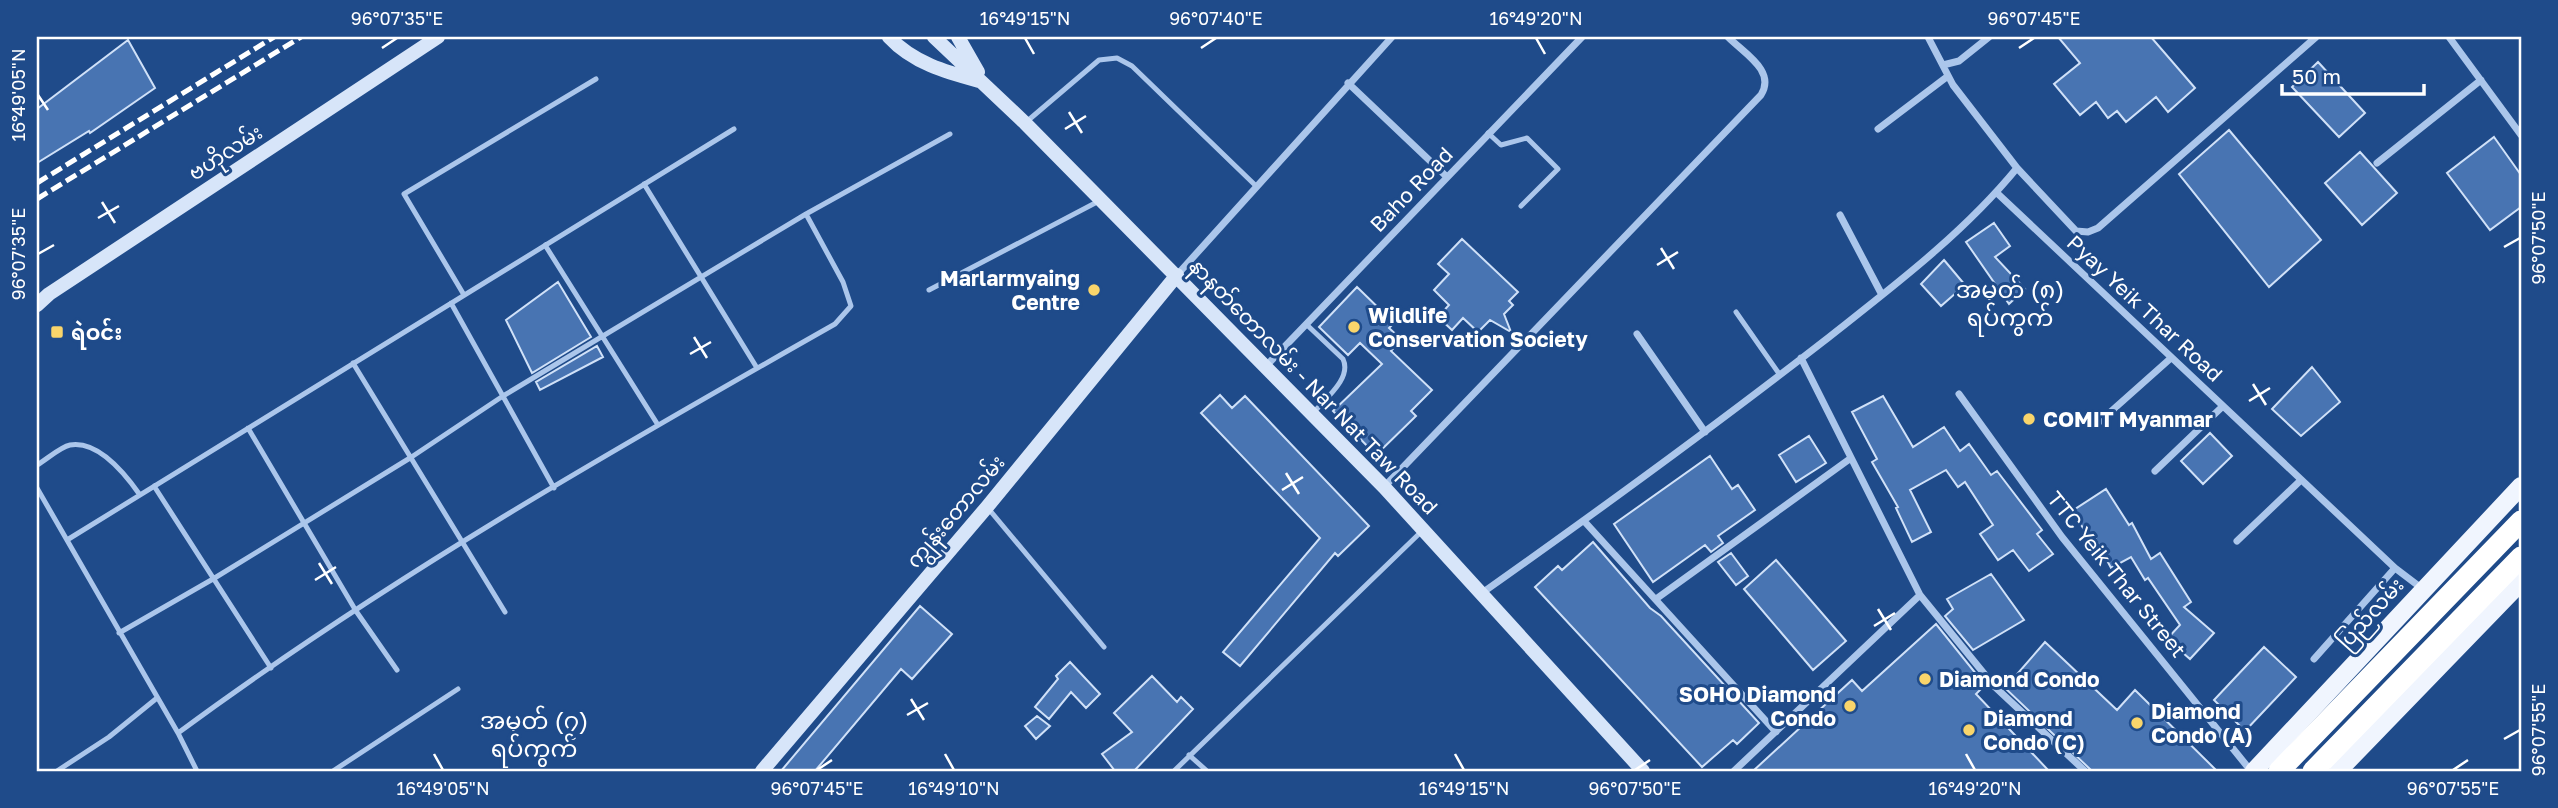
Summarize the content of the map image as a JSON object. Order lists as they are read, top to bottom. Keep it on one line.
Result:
{"streets":{"main road":["ဗဟိုလမ်း","နာနတ်တောလမ်း - Nar Nat Taw Road","ကျွန်းတောလမ်း","ပြည်လမ်း"],"street":["Baho Road","Pyay Yeik Thar Road","TTC Yeik Thar Street"]},"crossings":[["Baho Road","နာနတ်တောလမ်း - Nar Nat Taw Road"],["Pyay Yeik Thar Road","ပြည်လမ်း"],["နာနတ်တောလမ်း - Nar Nat Taw Road","ကျွန်းတောလမ်း"],["TTC Yeik Thar Street","ပြည်လမ်း"]],"districts":["အမှတ် (၈) ရပ်ကွက်","အမှတ် (၇) ရပ်ကွက်"],"places":{"other":["Marlarmyaing Centre","Wildlife Conservation Society","COMIT Myanmar","Diamond Condo","SOHO Diamond Condo","Diamond Condo (A)","Diamond Condo (C)"],"transit":["ရဲဝင်း"]},"scale_bar":"50 m","coordinates":["96°07'35\"E","16°49'15\"N","96°07'40\"E","16°49'20\"N","96°07'45\"E","16°49'05\"N","96°07'50\"E","96°07'55\"E","16°49'10\"N"]}
